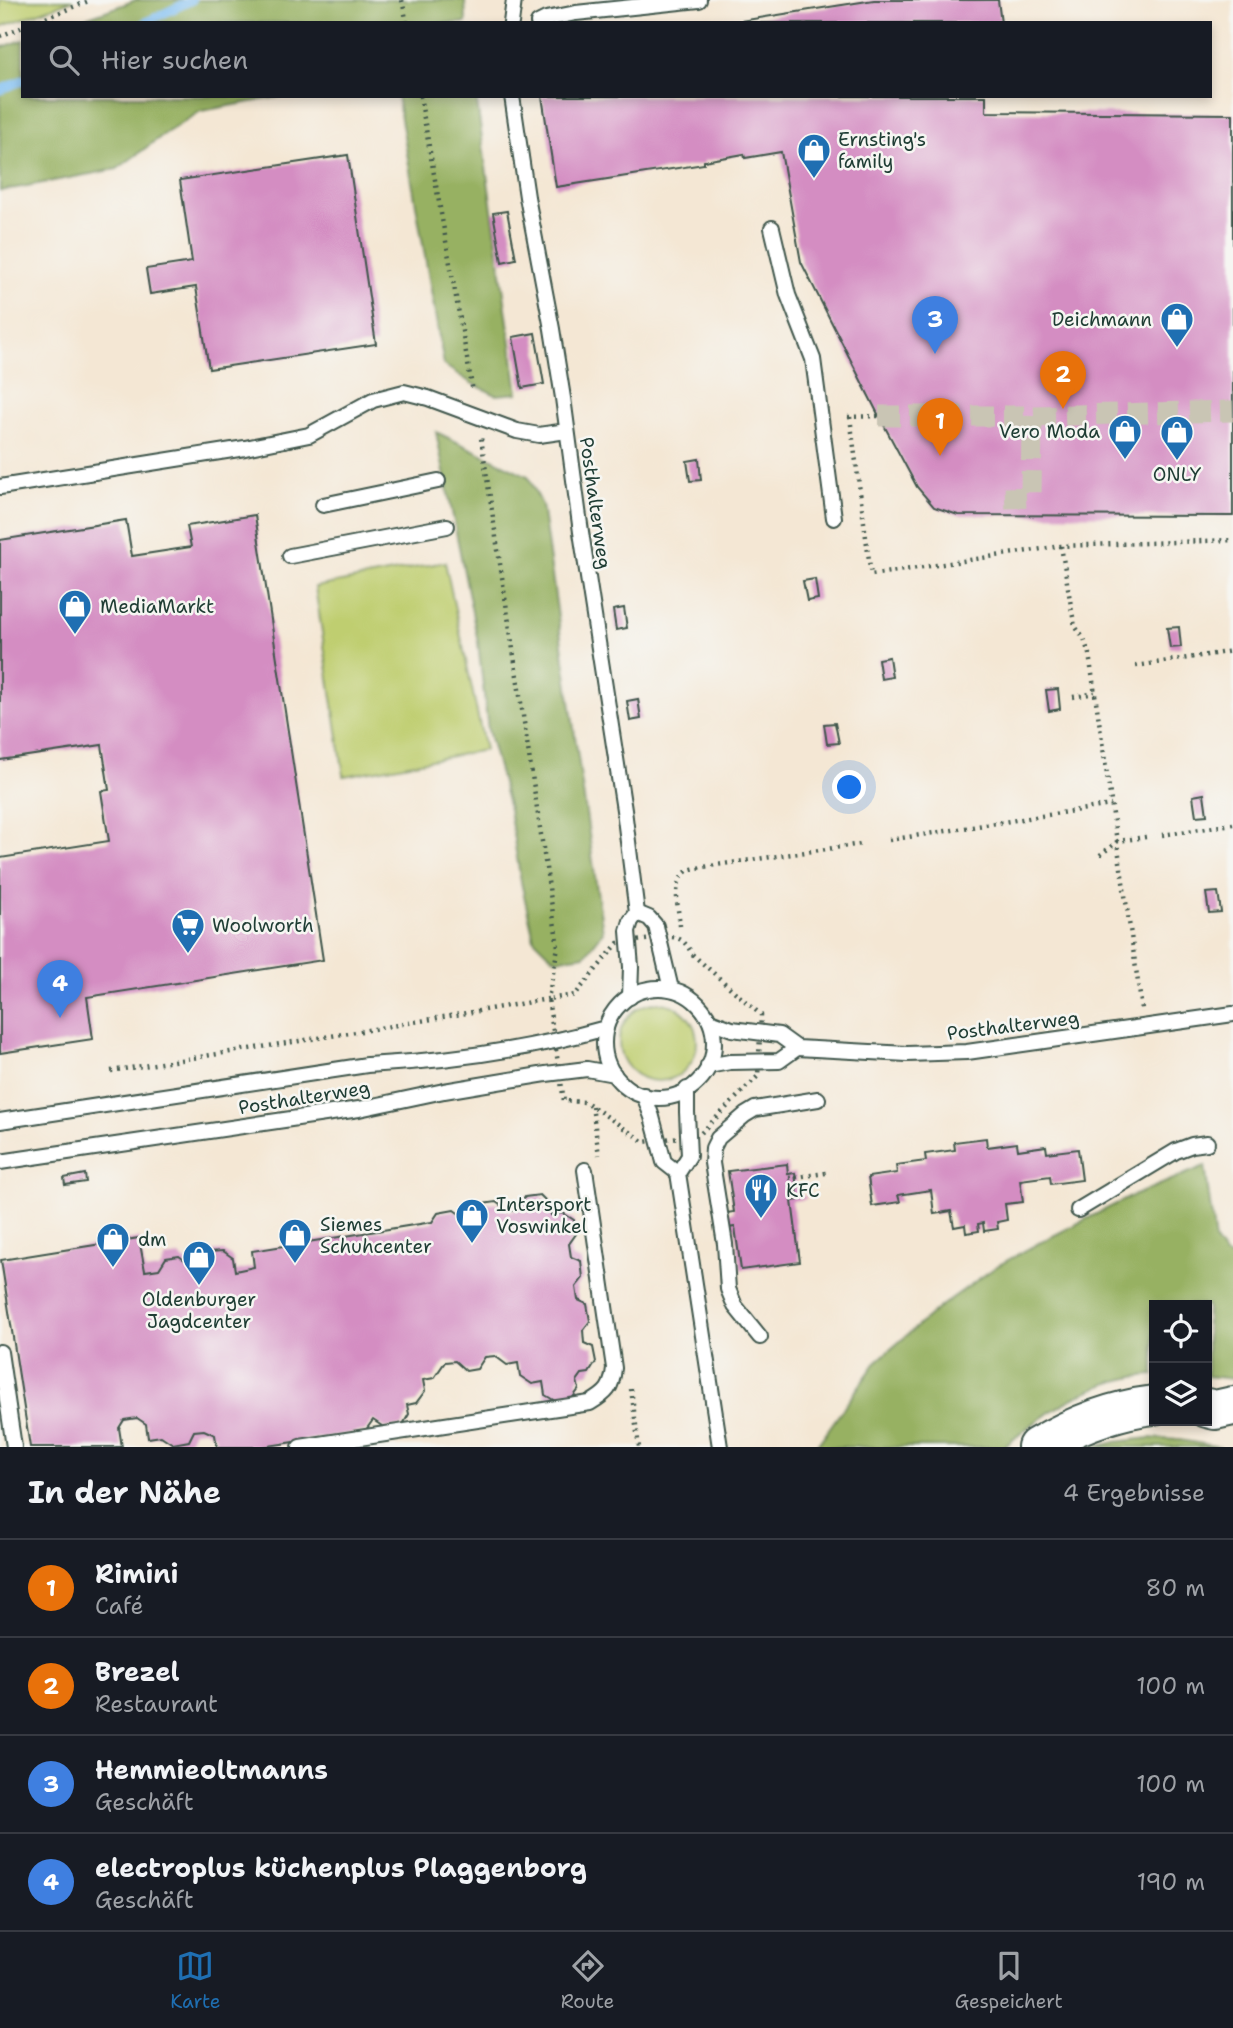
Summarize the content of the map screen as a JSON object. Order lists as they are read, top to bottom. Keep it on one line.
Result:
{"streets":{"lane":["Posthalterweg"]},"places":{"shop":["Ernsting's family","Deichmann","Vero Moda","ONLY","MediaMarkt","Intersport Voswinkel","Siemes Schuhcenter","dm","Oldenburger Jagdcenter"],"supermarket":["Woolworth"],"restaurant":["KFC"]},"page":{"search":"Hier suchen","pins":["3","2","1","4"],"heading":["In der Nähe","4 Ergebnisse"],"list":[{"mark":"1","name":"Rimini","note":"Café","value":"80 m"},{"mark":"2","name":"Brezel","note":"Restaurant","value":"100 m"},{"mark":"3","name":"Hemmieoltmanns","note":"Geschäft","value":"100 m"},{"mark":"4","name":"electroplus küchenplus Plaggenborg","note":"Geschäft","value":"190 m"}],"nav":["Karte","Route","Gespeichert"]}}
